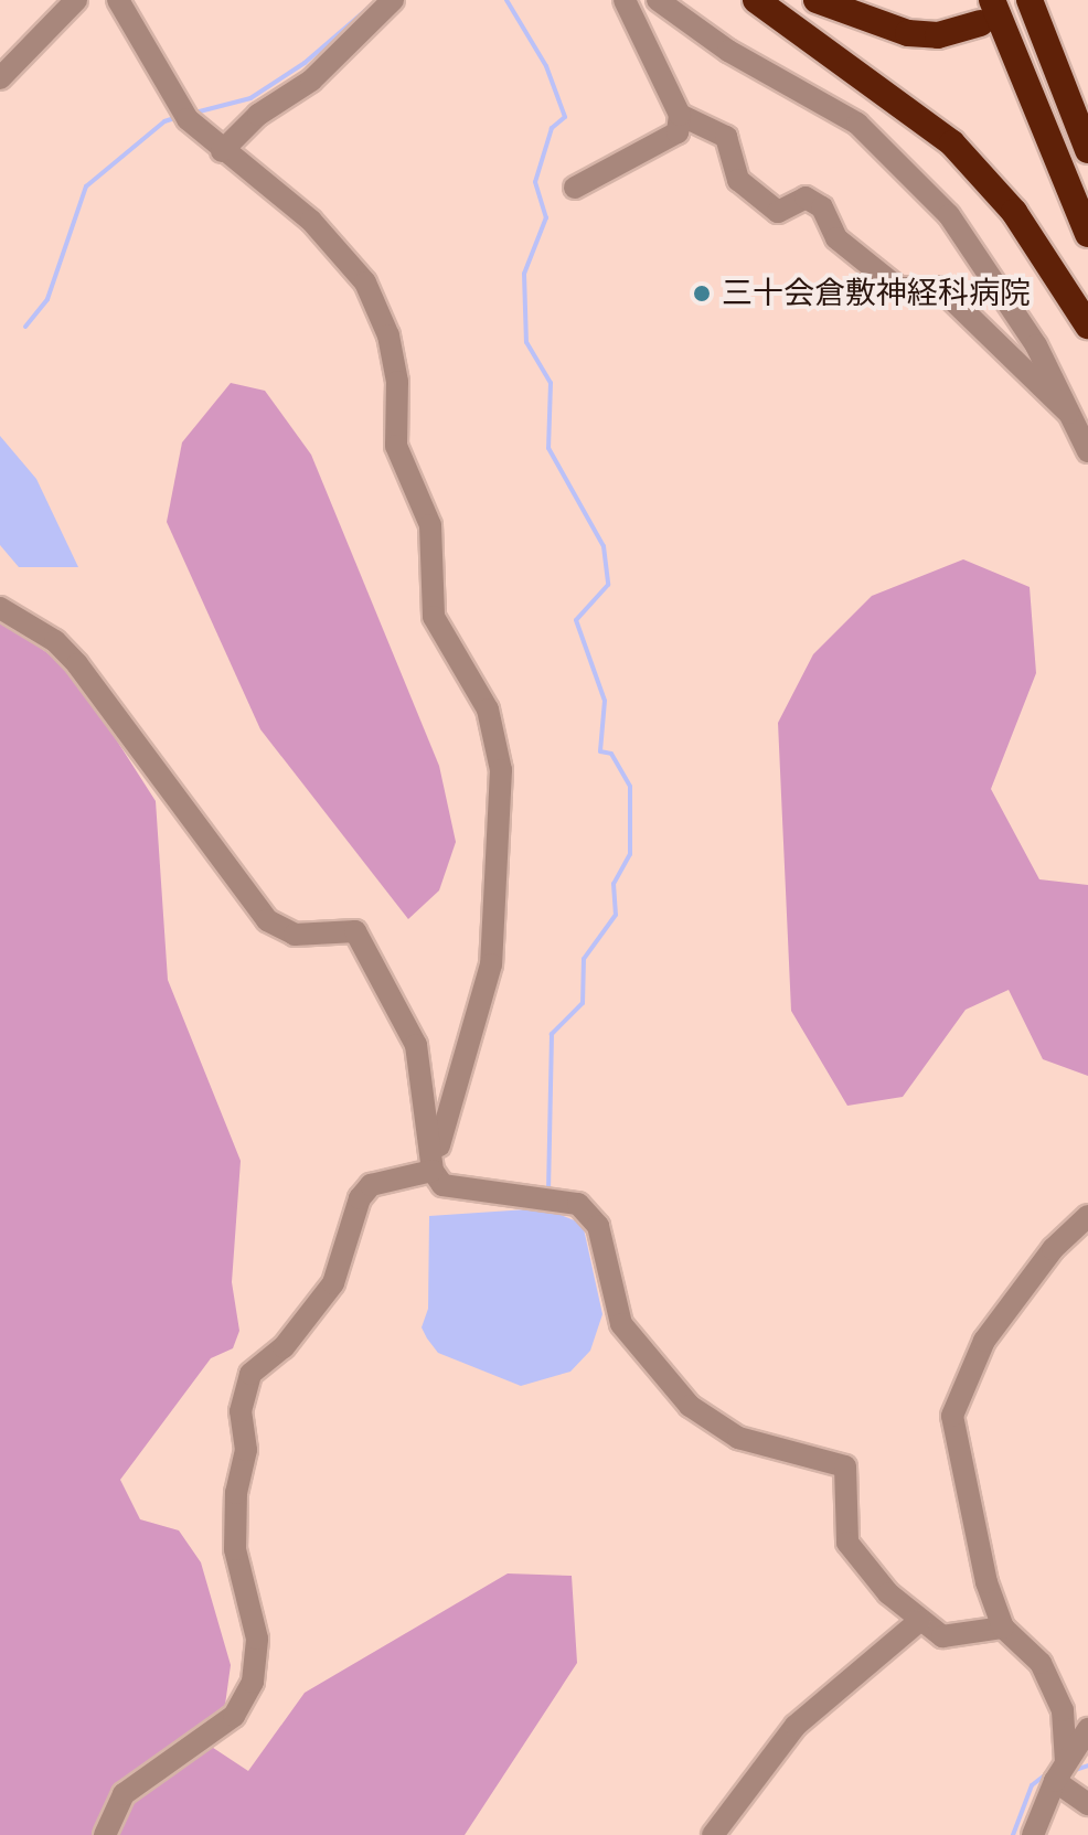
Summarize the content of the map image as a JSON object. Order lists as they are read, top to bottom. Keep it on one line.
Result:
{"places":["三十会倉敷神経科病院"]}
